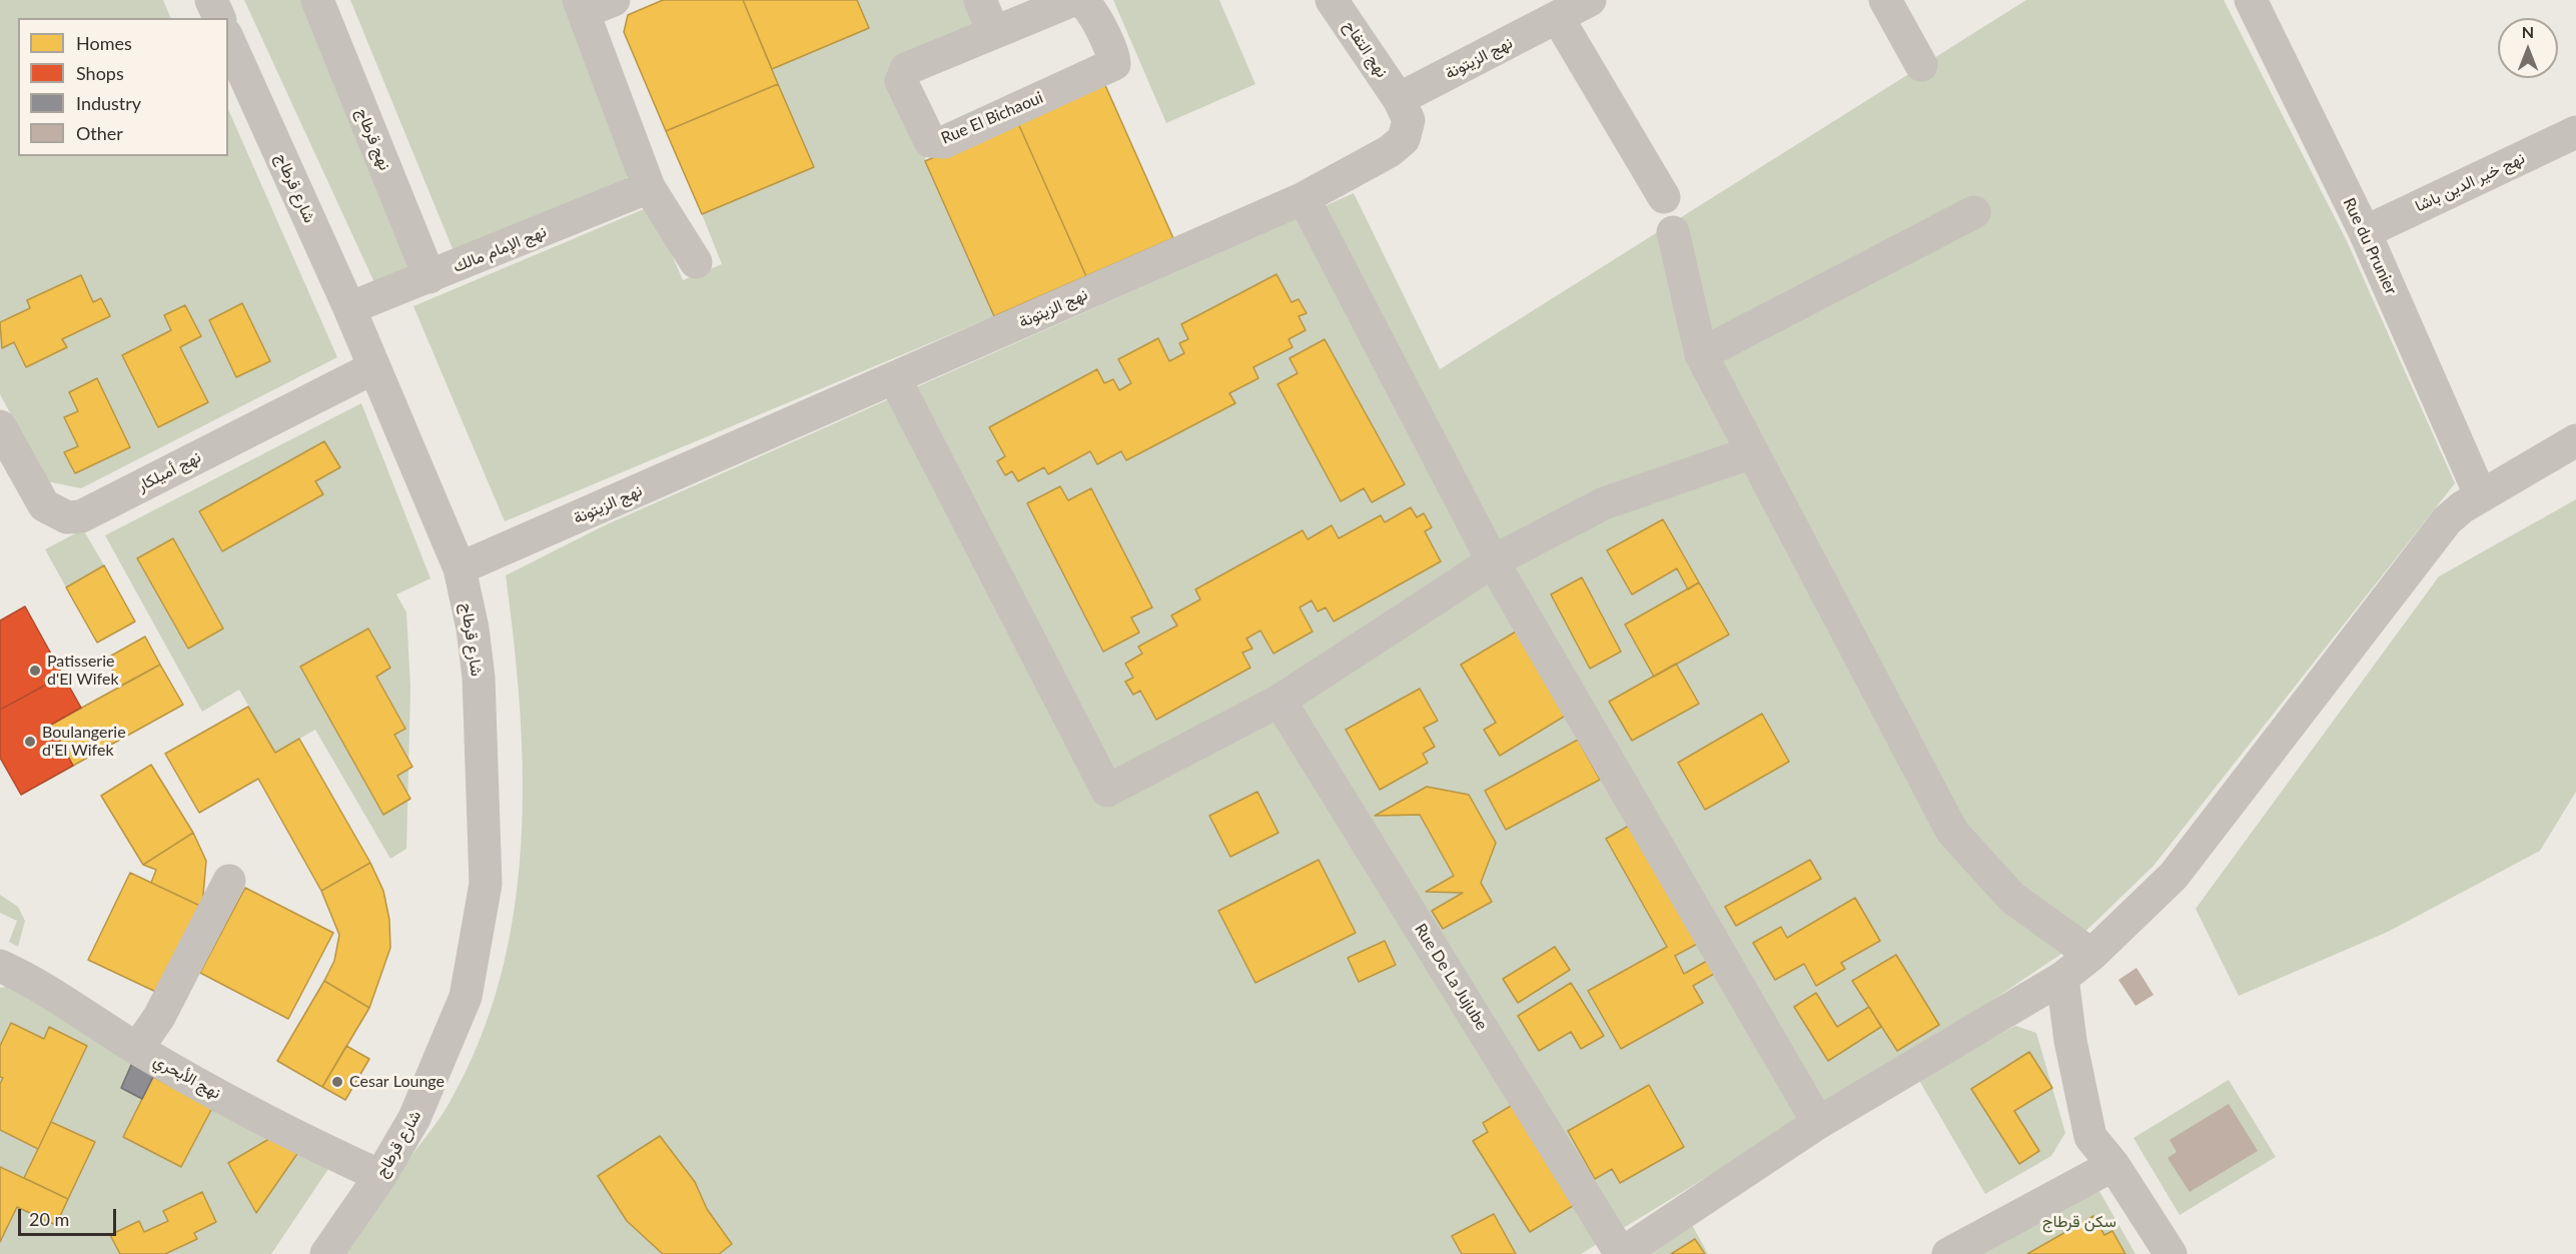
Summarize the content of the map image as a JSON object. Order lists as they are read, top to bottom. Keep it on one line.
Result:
{"streets":{"street":["نهج التفاح","نهج الزيتونة","Rue El Bichaoui","نهج قرطاج","نهج خير الدين باشا","شارع قرطاج","Rue du Prunier","نهج الإمام مالك","نهج أميلكار","Rue De La Jujube","نهج الأبحري"]},"crossings":[["نهج التفاح","نهج الزيتونة"],["نهج الزيتونة","شارع قرطاج"],["نهج قرطاج","نهج الإمام مالك"],["نهج خير الدين باشا","Rue du Prunier"],["شارع قرطاج","نهج الإمام مالك"],["شارع قرطاج","نهج أميلكار"],["شارع قرطاج","نهج الأبحري"]],"parks":["سكن قرطاج"],"places":["Patisserie d'El Wifek","Boulangerie d'El Wifek","Cesar Lounge"],"legend":["Homes","Shops","Industry","Other"],"scale_bar":"20 m","north":"top"}
